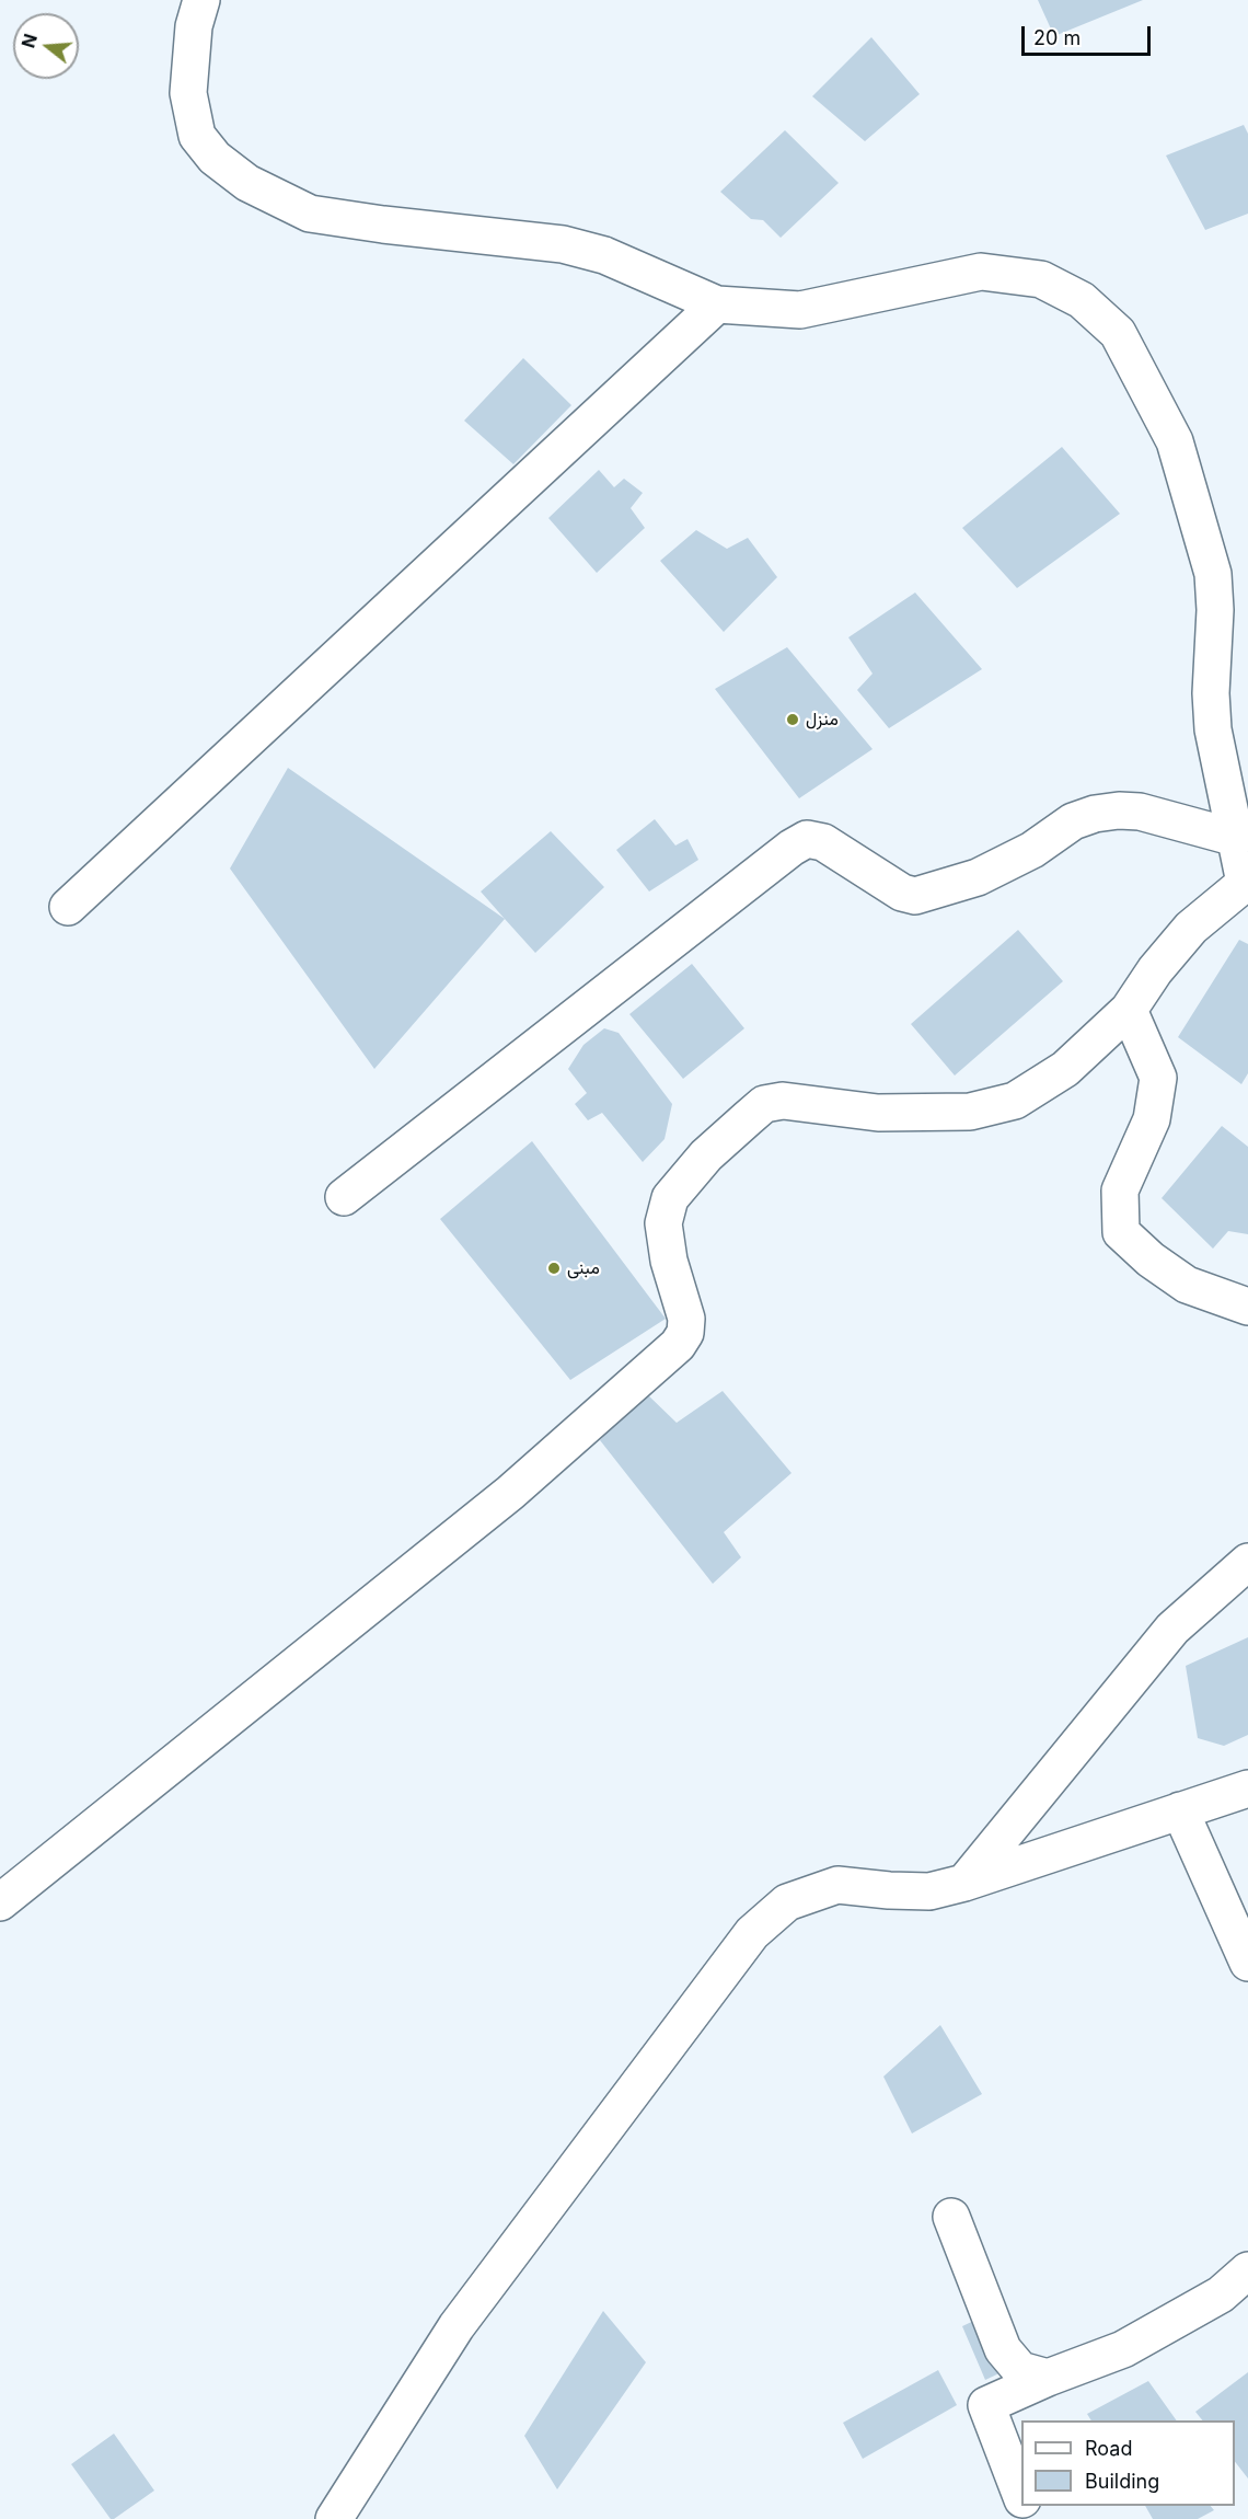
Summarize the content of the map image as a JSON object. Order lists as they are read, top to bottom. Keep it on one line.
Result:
{"places":["منزل","مبنى"],"legend":["Road","Building"],"scale_bar":"20 m","north":"left"}
